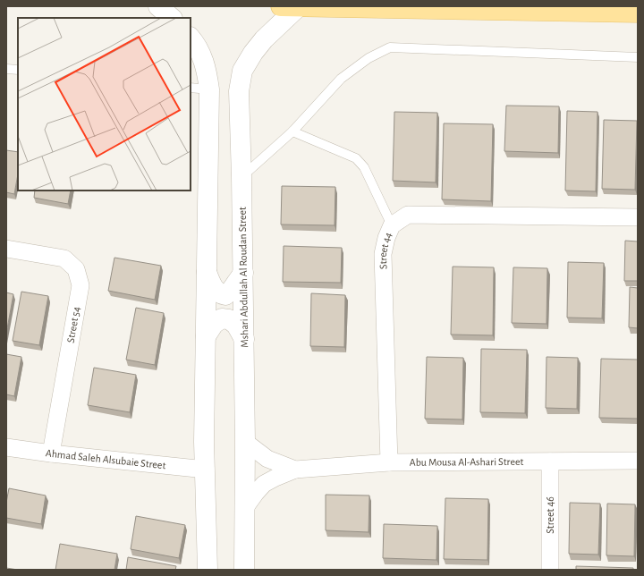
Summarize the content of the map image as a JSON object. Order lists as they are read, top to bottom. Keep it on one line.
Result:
{"streets":{"street":["Street 44","Mshari Abdullah Al Roudan Street","Street 54","Ahmad Saleh Alsubaie Street","Abu Mousa Al-Ashari Street","Street 46"]},"crossings":[["Street 44","Abu Mousa Al-Ashari Street"],["Mshari Abdullah Al Roudan Street","Abu Mousa Al-Ashari Street"],["Street 54","Ahmad Saleh Alsubaie Street"],["Abu Mousa Al-Ashari Street","Street 46"]]}
